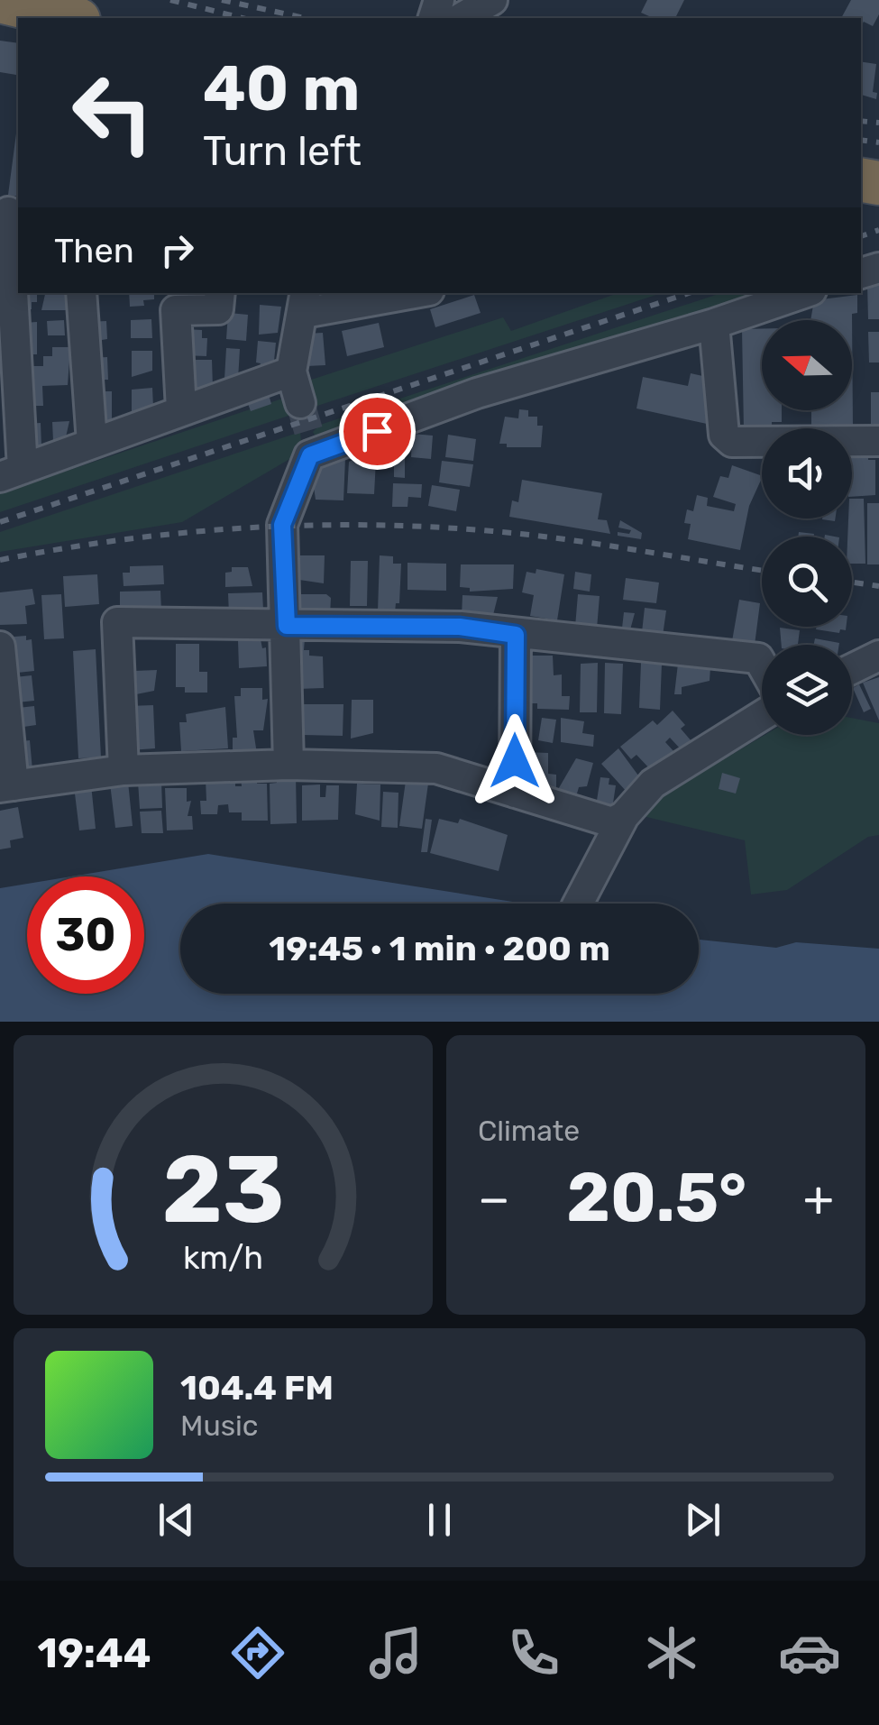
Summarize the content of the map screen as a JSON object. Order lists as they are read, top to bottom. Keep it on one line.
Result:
{"north":"left","page":{"turn":["40 m","Turn left"],"then":"Then","limit":"30","trip":"19:45 · 1 min · 200 m","tile":"Climate","heat":["−","20.5°","+"],"song":["104.4 FM","Music"],"tabs":"19:44","gauge":["23","km/h"]}}
